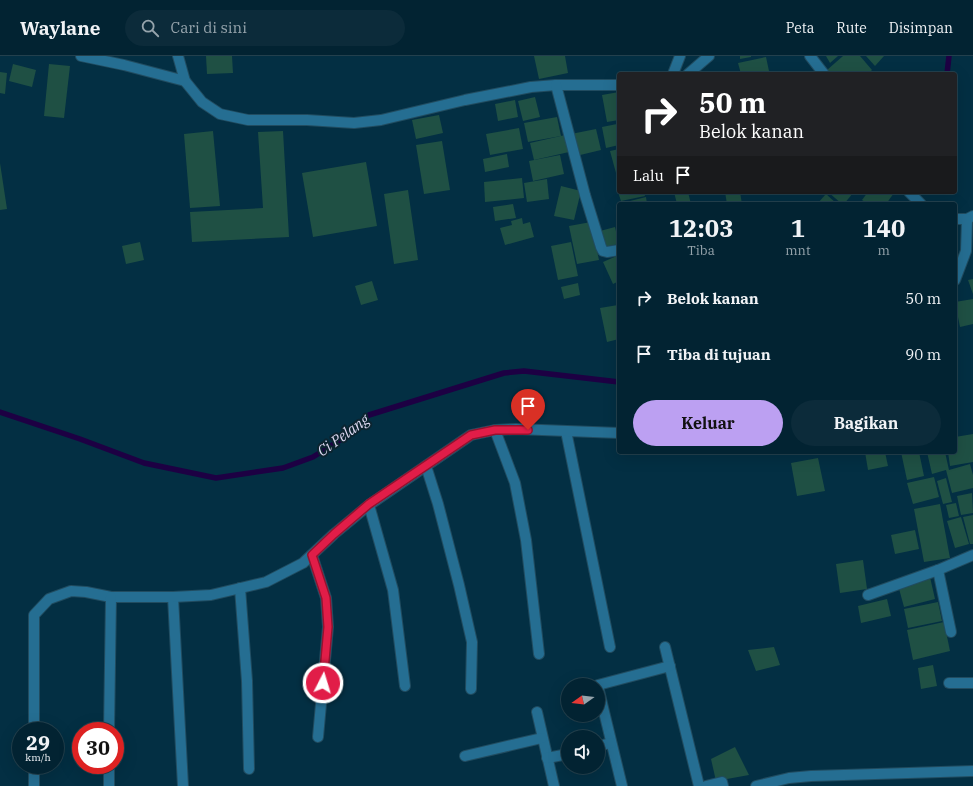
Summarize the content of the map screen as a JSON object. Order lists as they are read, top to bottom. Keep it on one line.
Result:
{"water":["Ci Pelang"],"north":"left","page":{"header":"Waylane","search":"Cari di sini","nav":["Peta","Rute","Disimpan"],"turn":["50 m","Belok kanan"],"then":"Lalu","eta":["12:03","Tiba","1","mnt","140","m"],"list":[{"name":"Belok kanan","value":"50 m"},{"name":"Tiba di tujuan","value":"90 m"}],"buttons":["Keluar","Bagikan"],"speed":"29 km/h","limit":"30"}}
